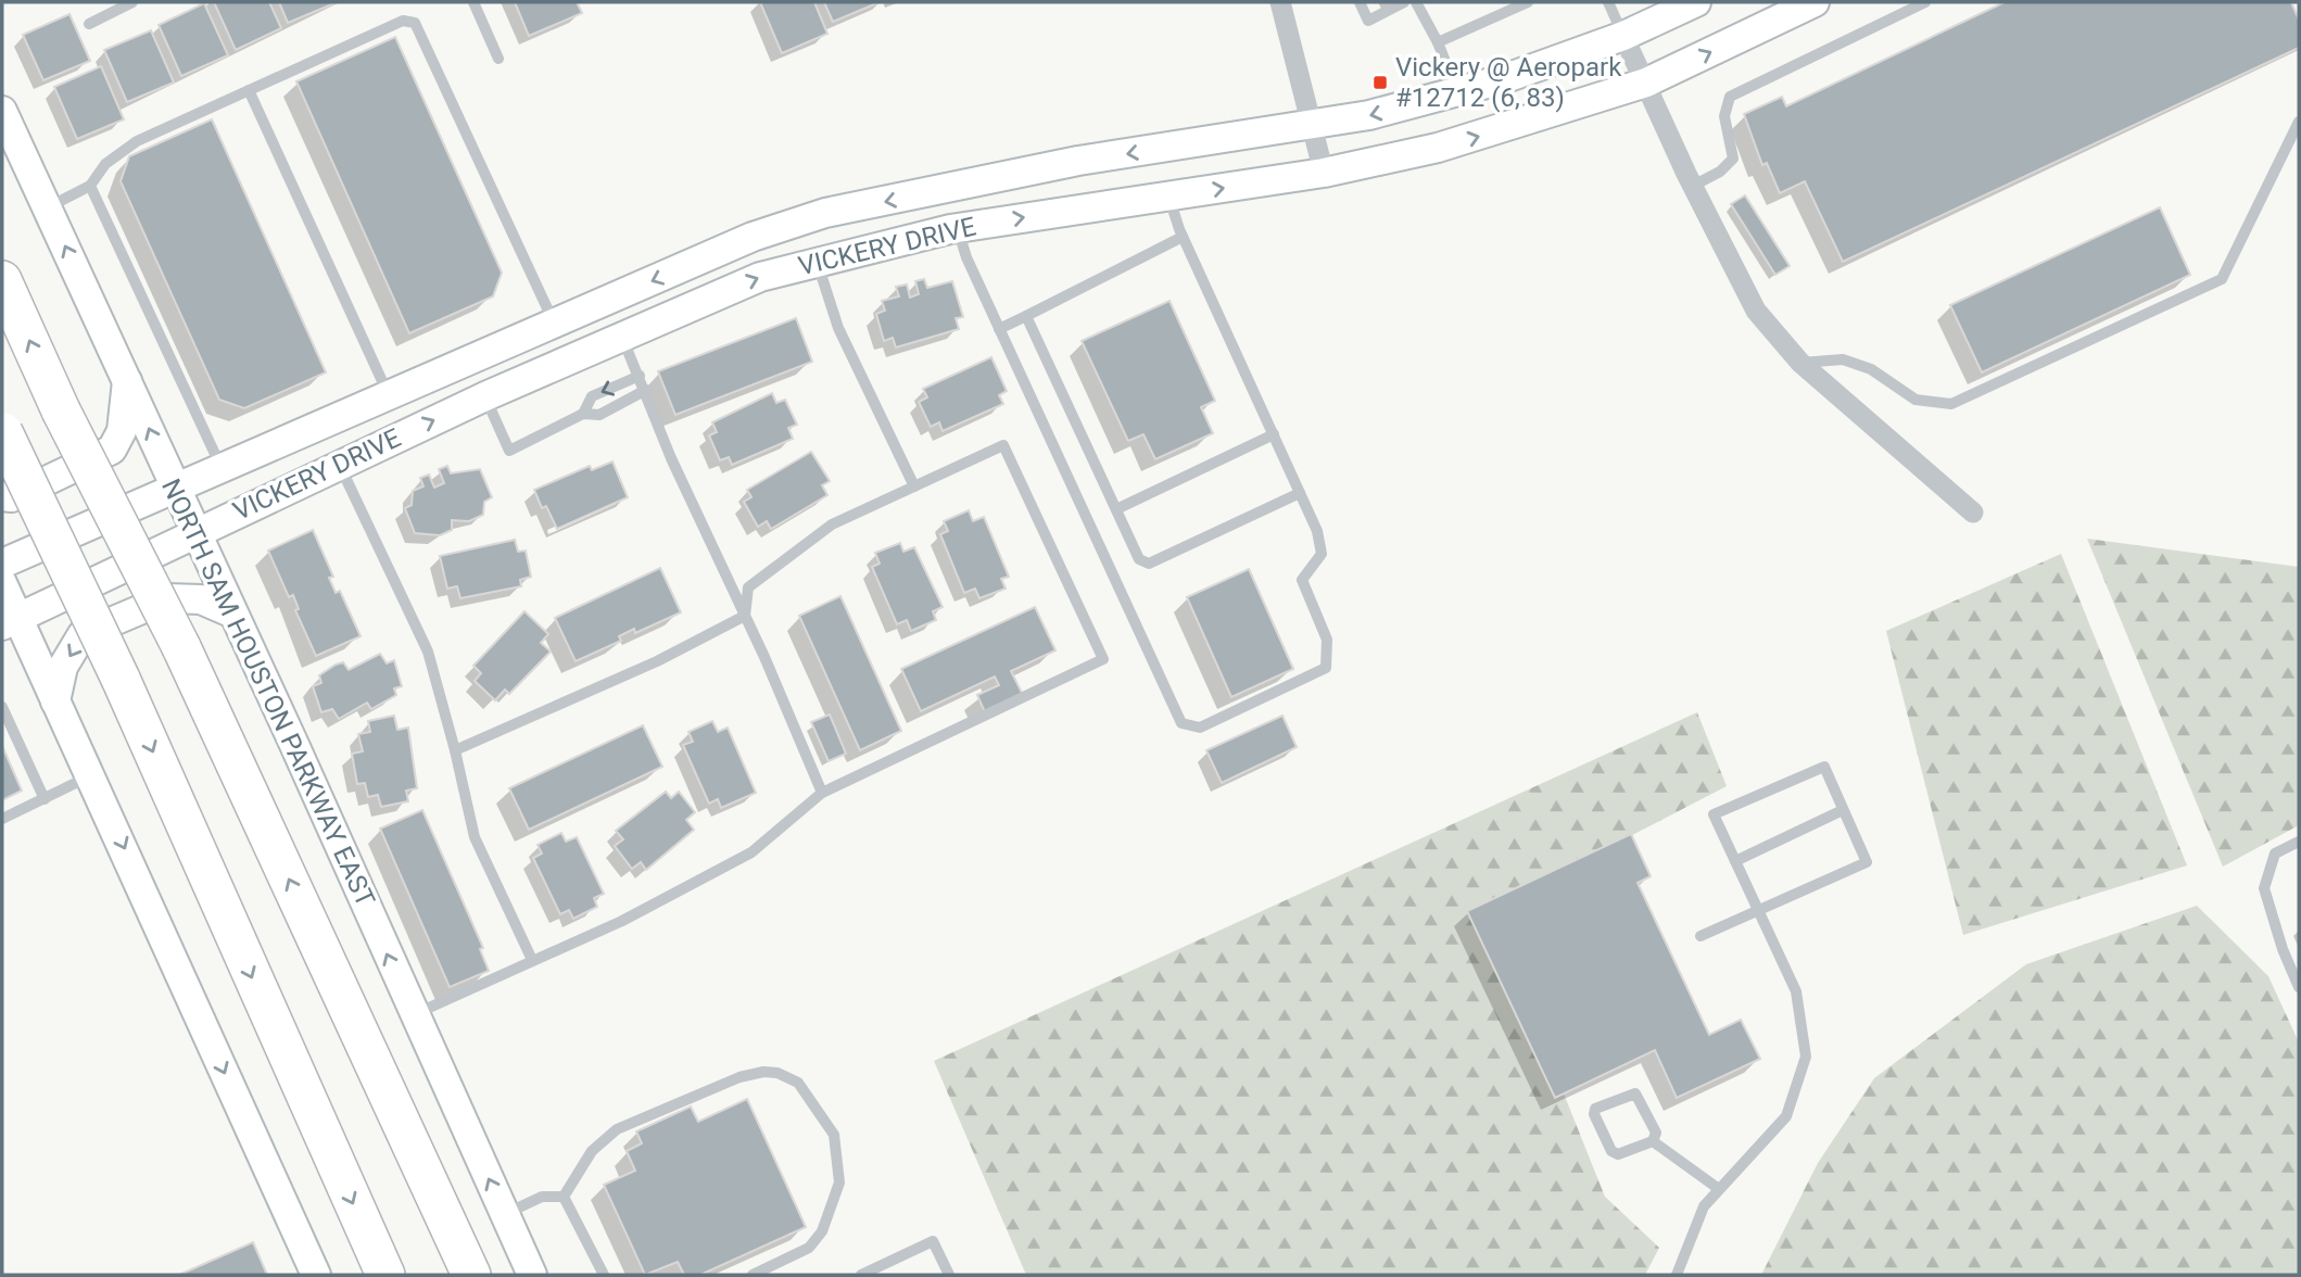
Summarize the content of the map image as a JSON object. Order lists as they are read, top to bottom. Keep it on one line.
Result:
{"streets":{"main road":["VICKERY DRIVE","NORTH SAM HOUSTON PARKWAY EAST"]},"crossings":[["VICKERY DRIVE","NORTH SAM HOUSTON PARKWAY EAST"]],"places":{"transit":["Vickery @ Aeropark #12712 (6, 83)"]}}
